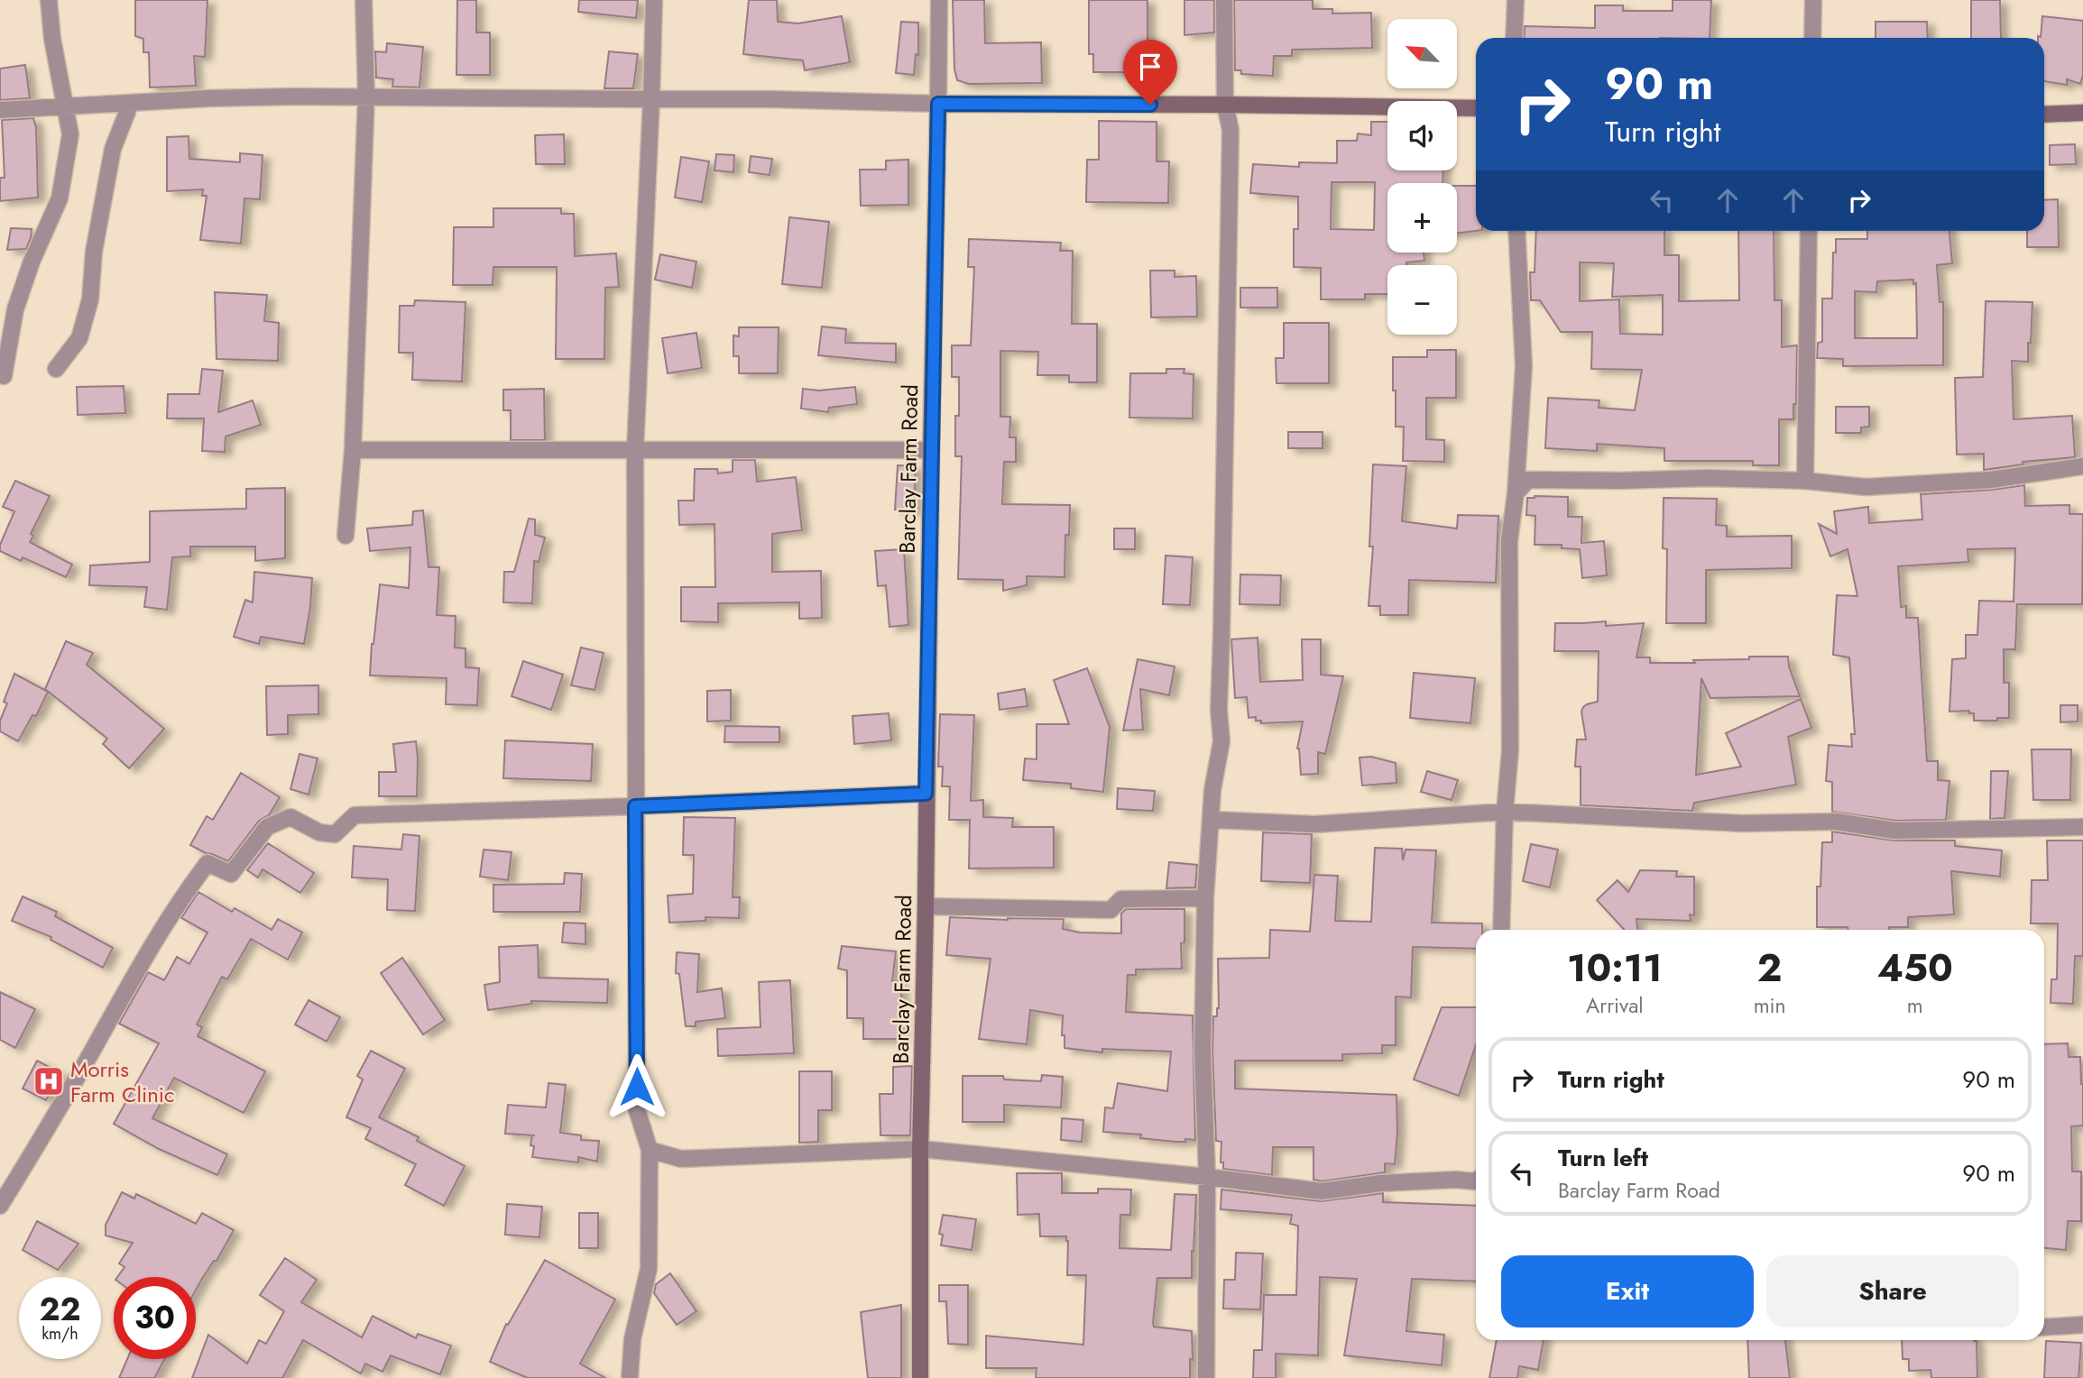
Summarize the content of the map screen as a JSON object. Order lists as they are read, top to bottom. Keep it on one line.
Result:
{"streets":{"street":["Barclay Farm Road"]},"places":{"hospital":["Morris Farm Clinic"]},"north":"top left","page":{"map_buttons":["+","−"],"turn":["90 m","Turn right"],"eta":["10:11","Arrival","2","min","450","m"],"list":[{"name":"Turn right","value":"90 m"},{"name":"Turn left","note":"Barclay Farm Road","value":"90 m"}],"buttons":["Exit","Share"],"speed":"22 km/h","limit":"30"}}
